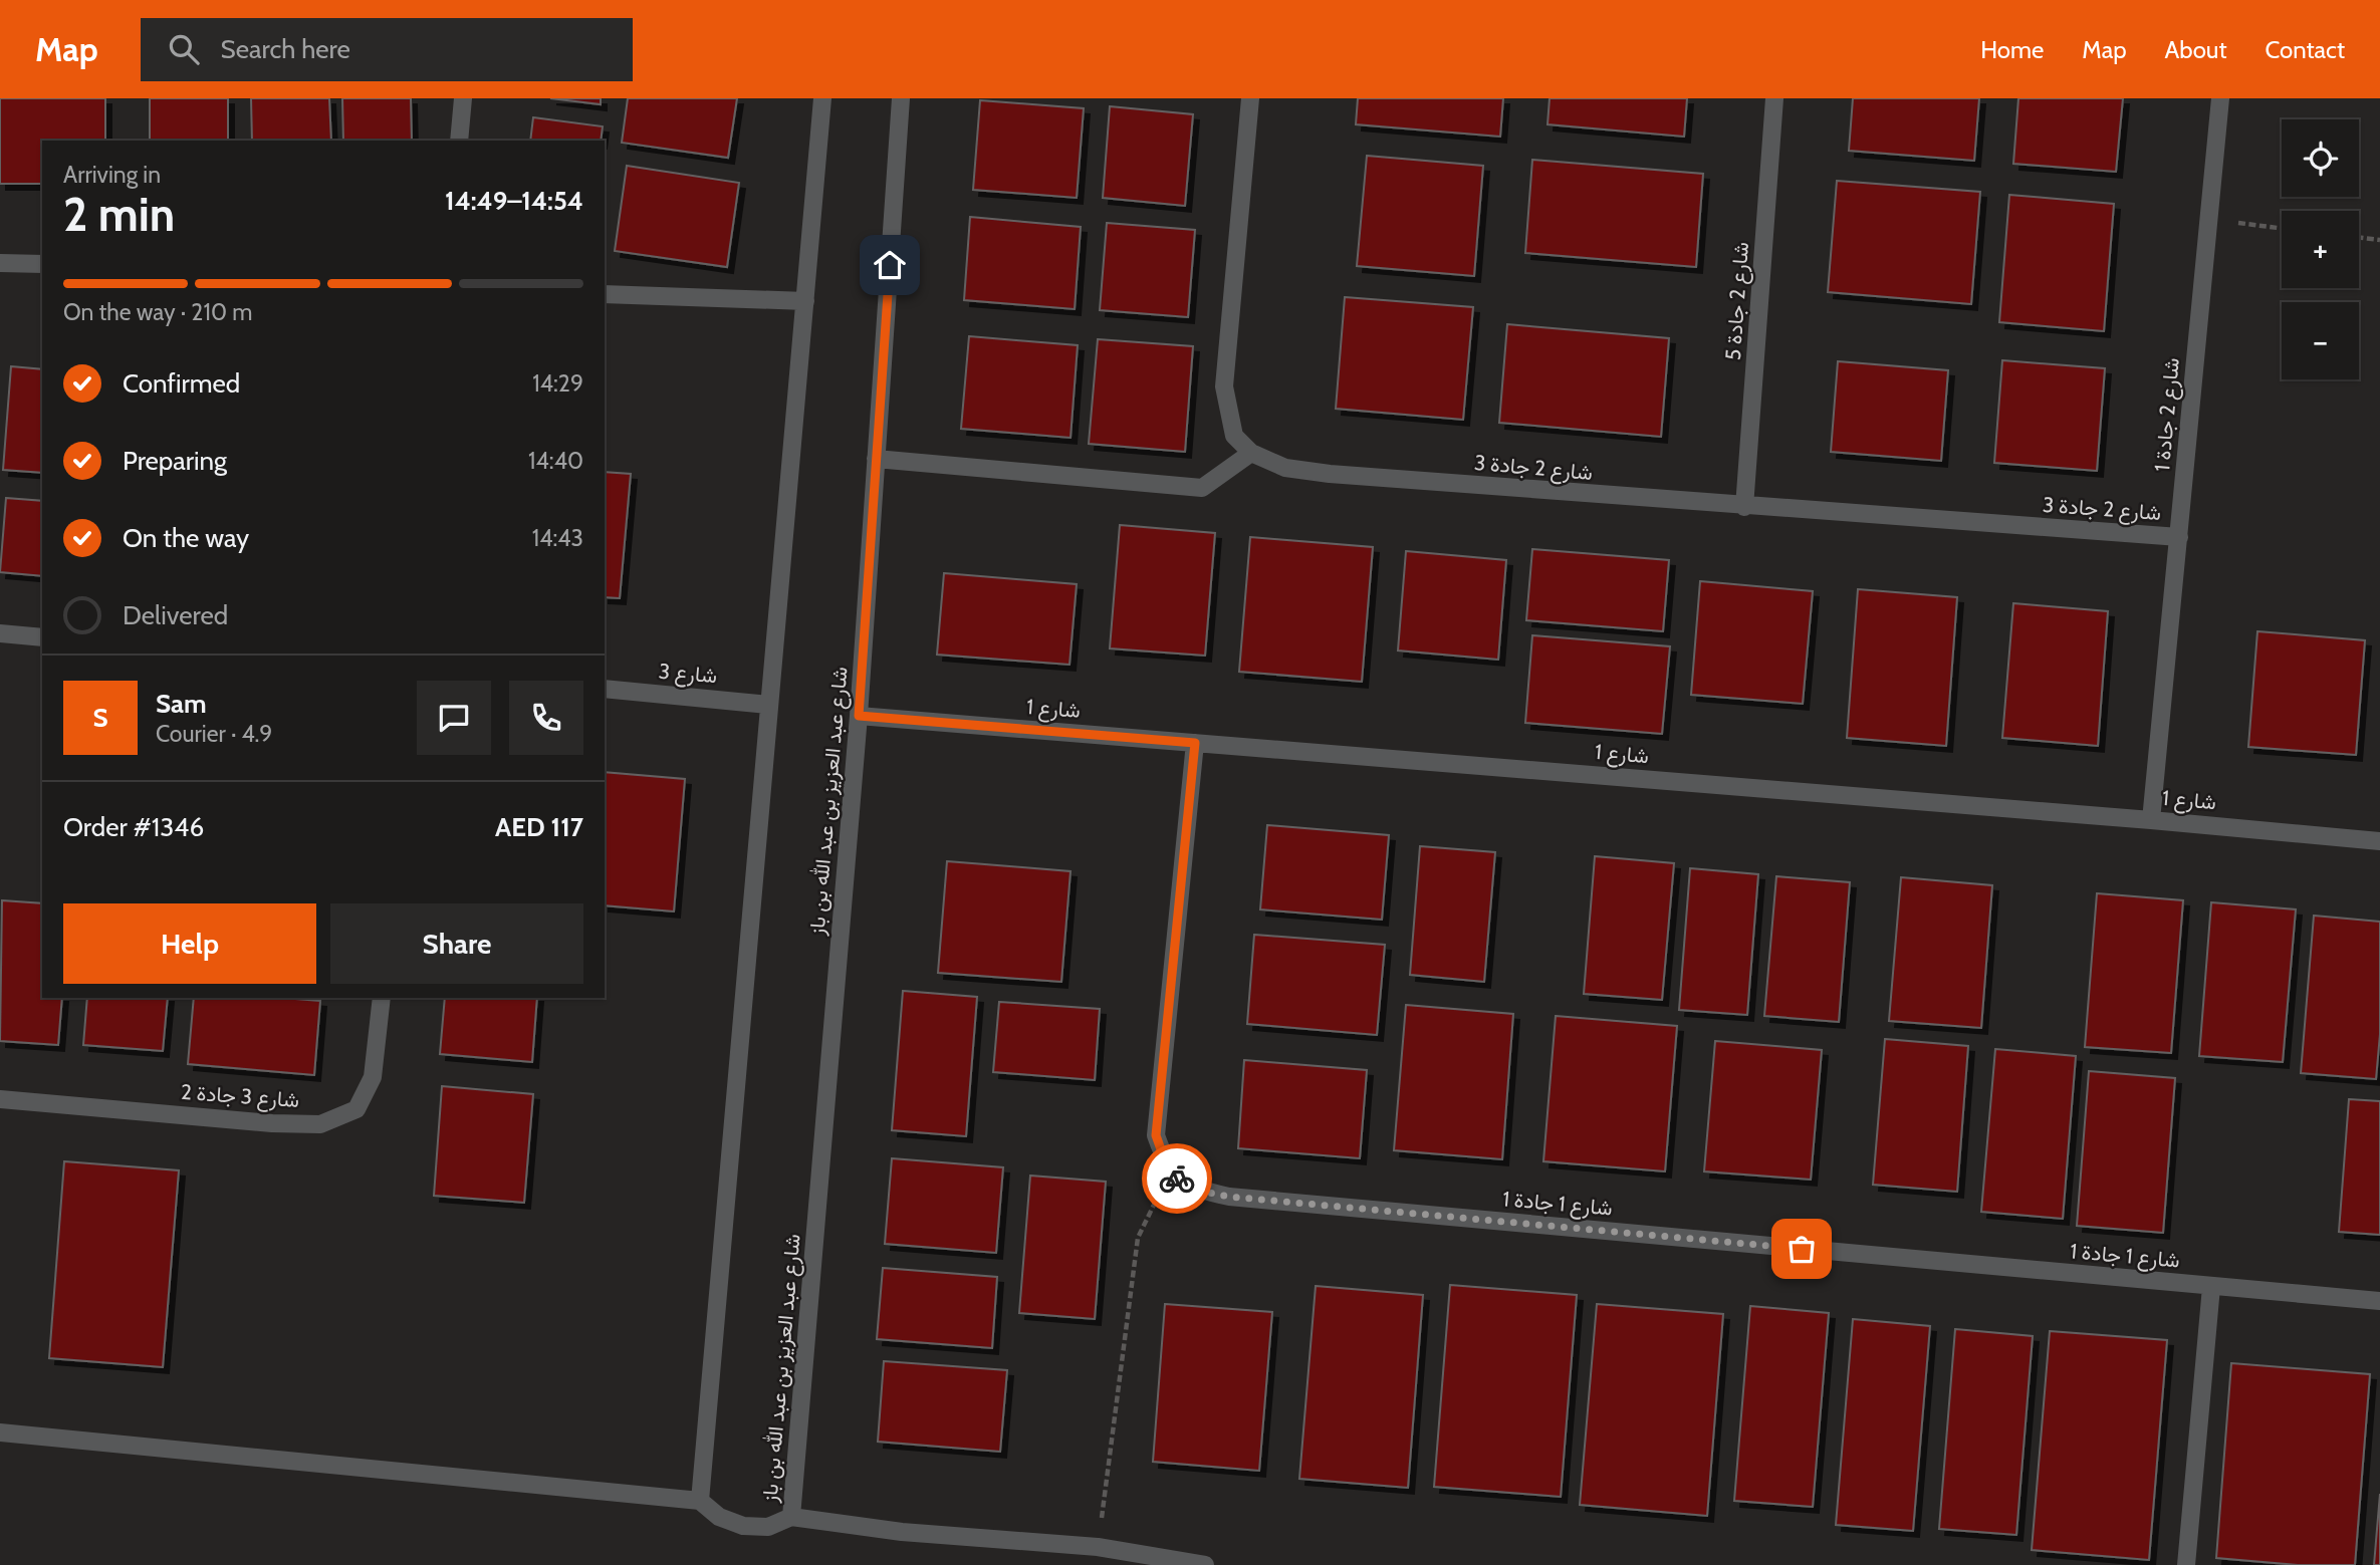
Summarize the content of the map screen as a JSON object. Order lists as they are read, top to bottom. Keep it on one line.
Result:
{"streets":{"street":["شارع 2 جادة 5","شارع 2 جادة 1","شارع 2 جادة 3","شارع 3","شارع 1","شارع عبد العزيز بن عبد الله بن باز","شارع 3 جادة 2","شارع 1 جادة 1"]},"crossings":[["شارع 2 جادة 5","شارع 2 جادة 3"],["شارع 2 جادة 1","شارع 2 جادة 3"],["شارع 2 جادة 1","شارع 1"],["شارع 1","شارع عبد العزيز بن عبد الله بن باز"],["شارع 1","شارع 1 جادة 1"]],"page":{"header":"Map","search":"Search here","nav":["Home","Map","About","Contact"],"map_buttons":["+","−"],"heading":["2 min","Arriving in","14:49–14:54"],"panel":["Sam","Courier · 4.9","Order #1346","AED 117"],"bar":"On the way · 210 m","list":[["Confirmed","14:29"],["Preparing","14:40"],["On the way","14:43"],"Delivered"],"round":"S","buttons":["Help","Share"]}}
